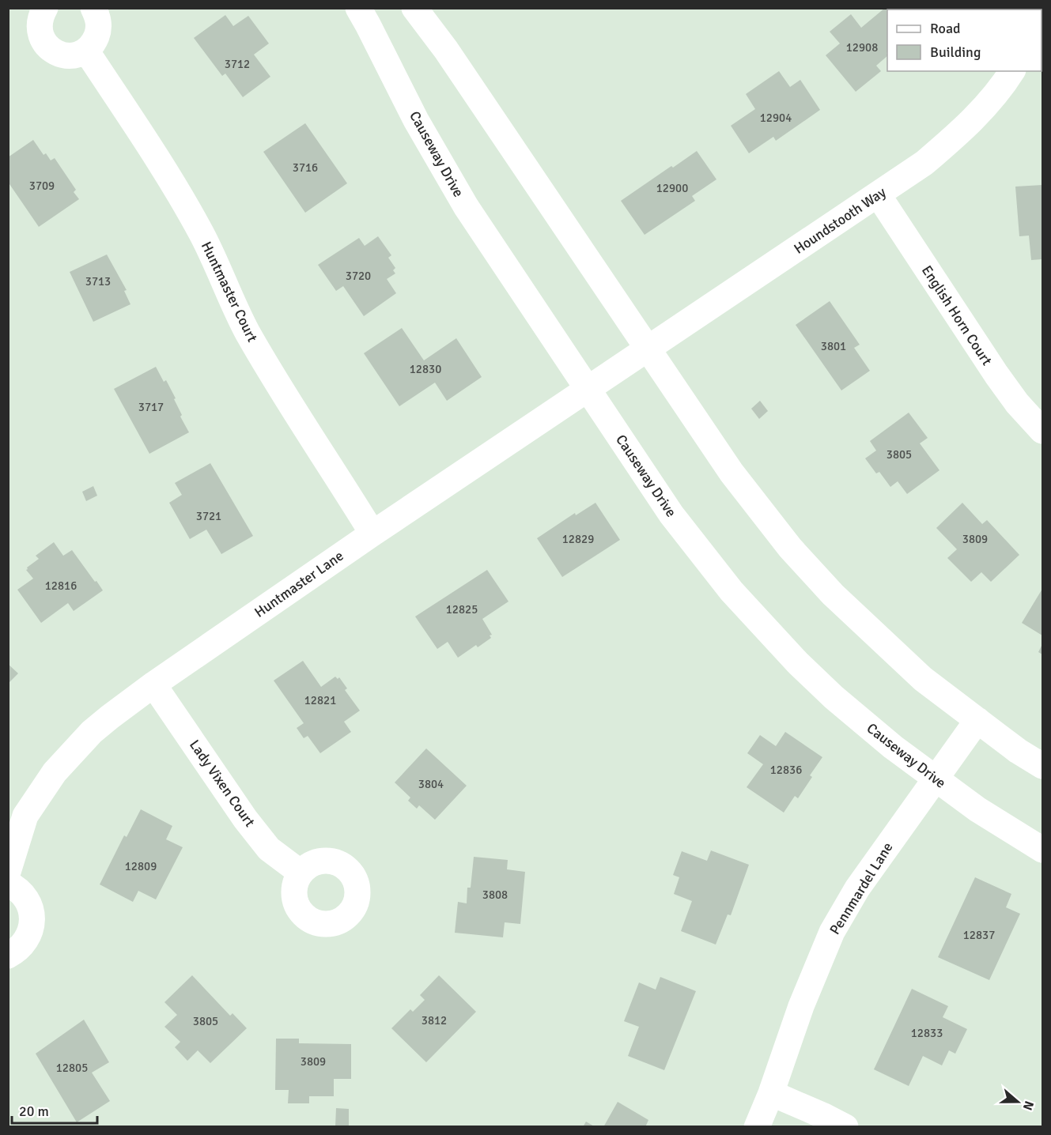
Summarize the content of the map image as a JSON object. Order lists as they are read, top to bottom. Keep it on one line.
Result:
{"streets":{"street":["Causeway Drive","Houndstooth Way","Huntmaster Court","English Horn Court","Huntmaster Lane","Lady Vixen Court","Pennmardel Lane"]},"crossings":[["Causeway Drive","Huntmaster Lane"],["Causeway Drive","Pennmardel Lane"],["Houndstooth Way","English Horn Court"],["Houndstooth Way","Huntmaster Lane"],["Huntmaster Court","Huntmaster Lane"],["Huntmaster Lane","Lady Vixen Court"]],"house_numbers":["12908","3712","12904","3716","3709","12900","3720","3713","3801","12830","3717","3805","3721","12829","3809","12816","12825","12821","12836","3804","12809","3808","12837","3812","3805","12833","3809","12805"],"legend":["Road","Building"],"scale_bar":"20 m","north":"right"}
